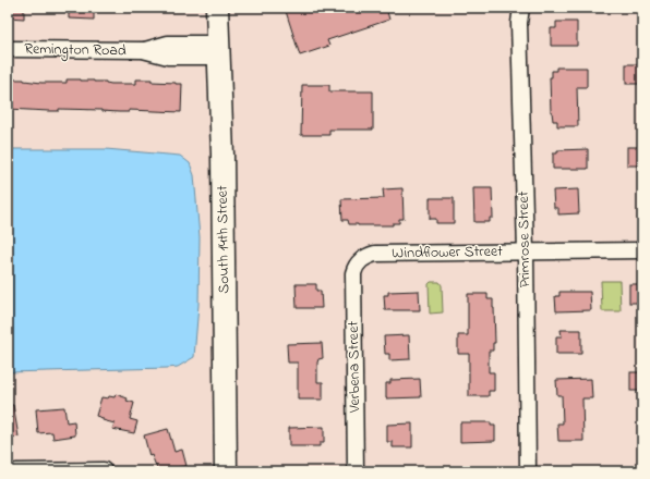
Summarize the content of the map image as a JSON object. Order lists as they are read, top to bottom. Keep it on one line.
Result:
{"streets":{"main road":["South 14th Street"],"street":["Remington Road","Primrose Street","Windflower Street","Verbena Street"]},"crossings":[["Remington Road","South 14th Street"],["Primrose Street","Windflower Street"],["Windflower Street","Verbena Street"]]}
